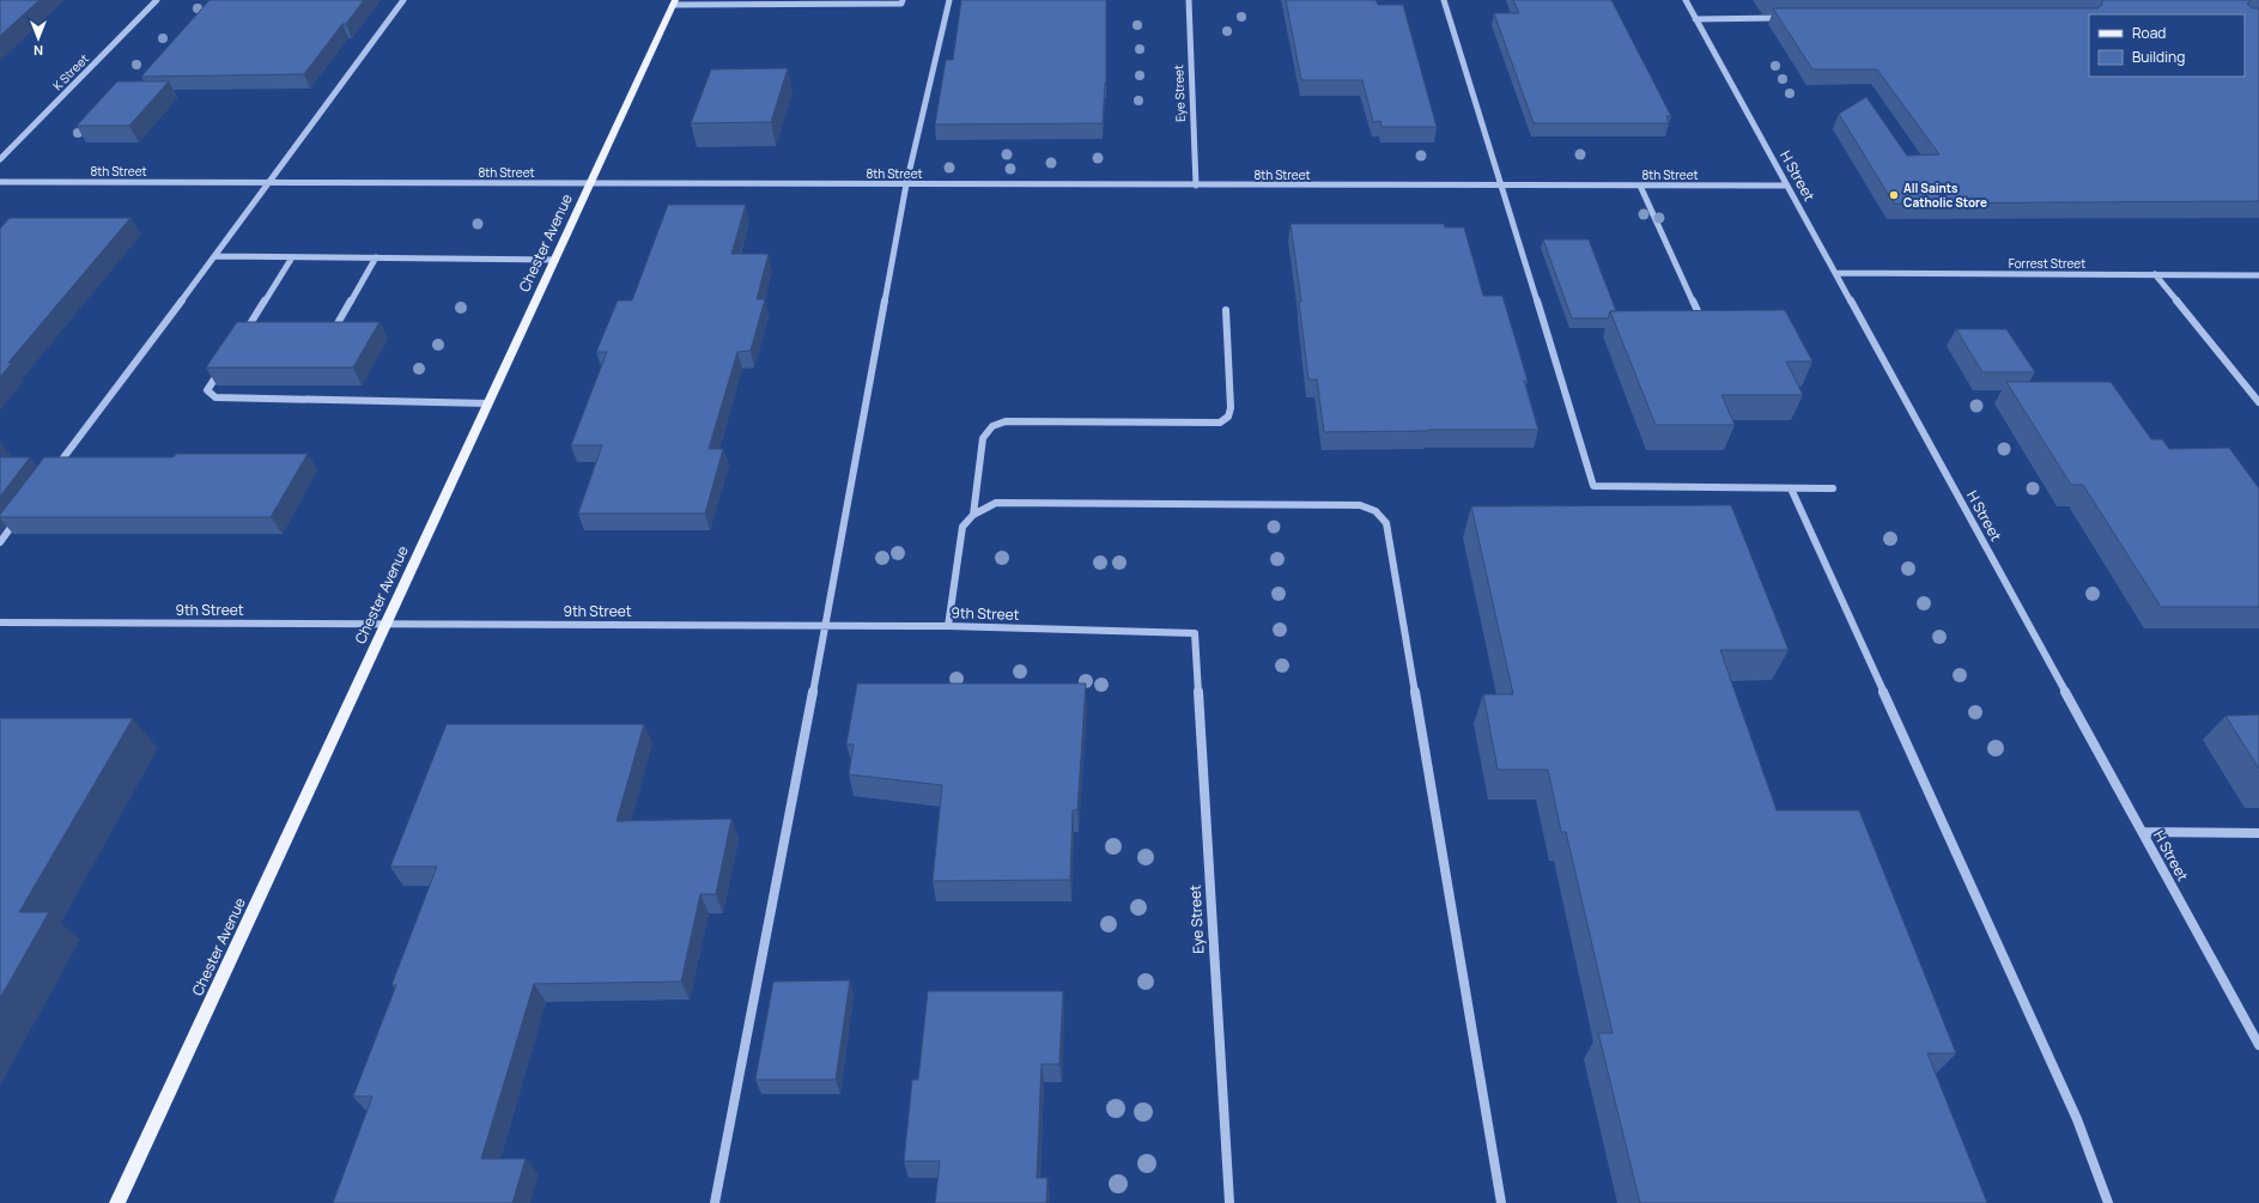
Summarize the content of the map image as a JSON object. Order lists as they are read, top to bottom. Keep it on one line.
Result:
{"streets":{"main road":["Chester Avenue"],"street":["K Street","Eye Street","8th Street","H Street","Forrest Street","9th Street"]},"crossings":[["Eye Street","8th Street"],["Eye Street","9th Street"],["8th Street","H Street"],["8th Street","Chester Avenue"],["H Street","Forrest Street"],["Chester Avenue","9th Street"]],"places":["All Saints Catholic Store"],"legend":["Road","Building"],"north":"bottom"}
